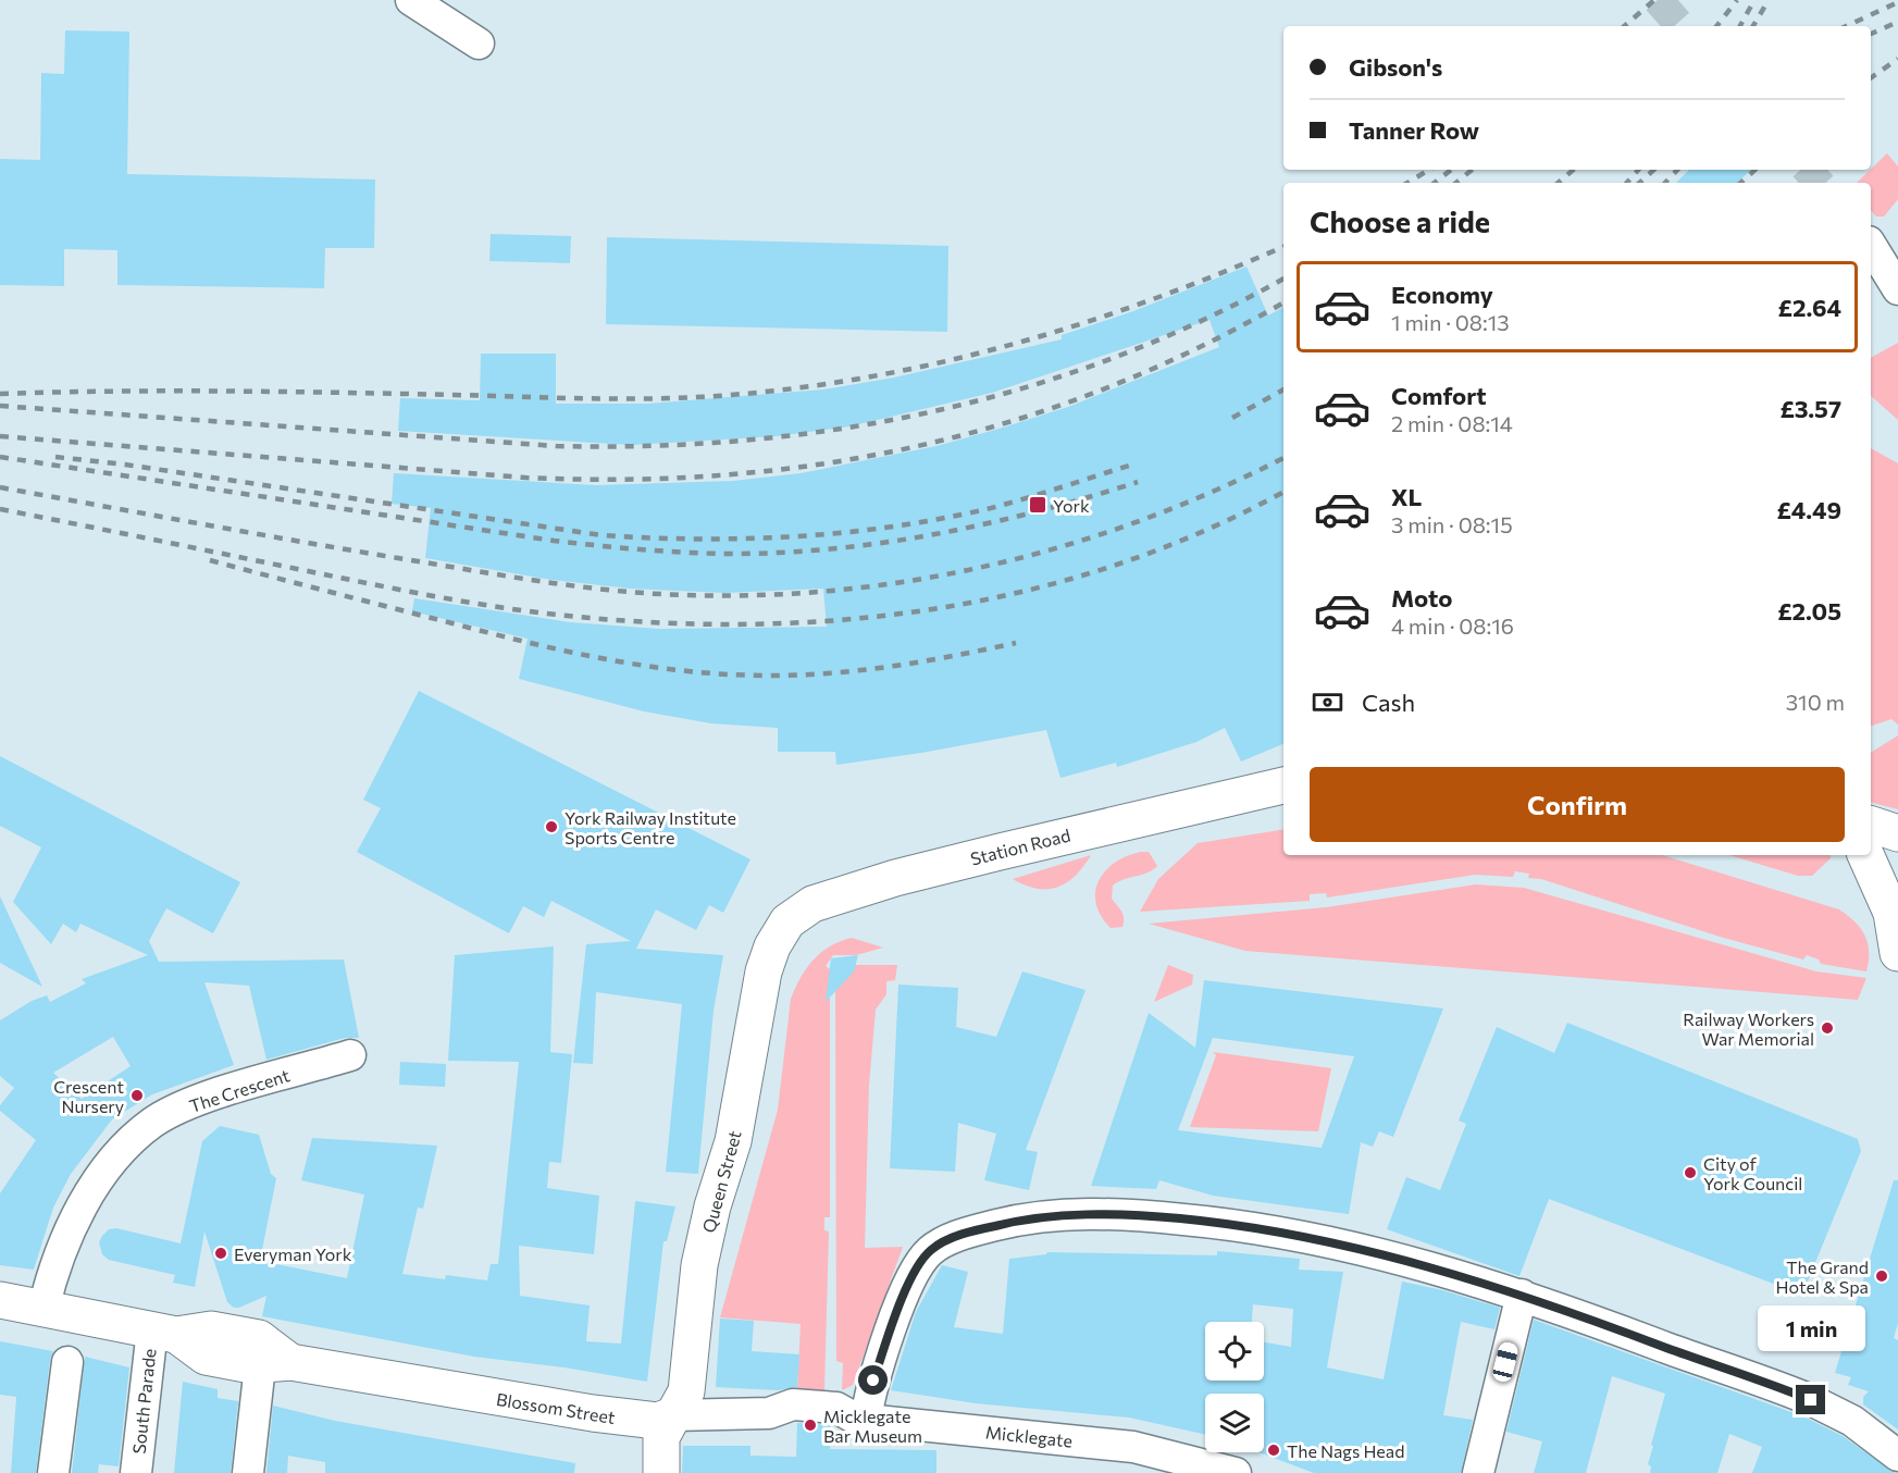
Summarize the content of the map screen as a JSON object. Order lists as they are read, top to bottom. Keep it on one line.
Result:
{"streets":{"main road":["Station Road","Queen Street","Blossom Street"],"street":["The Crescent","South Parade","Micklegate"]},"crossings":[["Station Road","Queen Street"],["The Crescent","Blossom Street"],["Queen Street","Blossom Street"],["South Parade","Blossom Street"],["Blossom Street","Micklegate"]],"places":{"transit":["York"],"other":["York Railway Institute Sports Centre","Railway Workers War Memorial","Crescent Nursery","City of York Council","Everyman York","The Grand Hotel & Spa","Micklegate Bar Museum","The Nags Head"]},"page":{"banner":["Gibson's","Tanner Row"],"heading":"Choose a ride","list":[{"name":"Economy","note":"1 min · 08:13","value":"£2.64"},{"name":"Comfort","note":"2 min · 08:14","value":"£3.57"},{"name":"XL","note":"3 min · 08:15","value":"£4.49"},{"name":"Moto","note":"4 min · 08:16","value":"£2.05"}],"pay":["Cash","310 m"],"buttons":"Confirm","bubble":"1 min"}}
